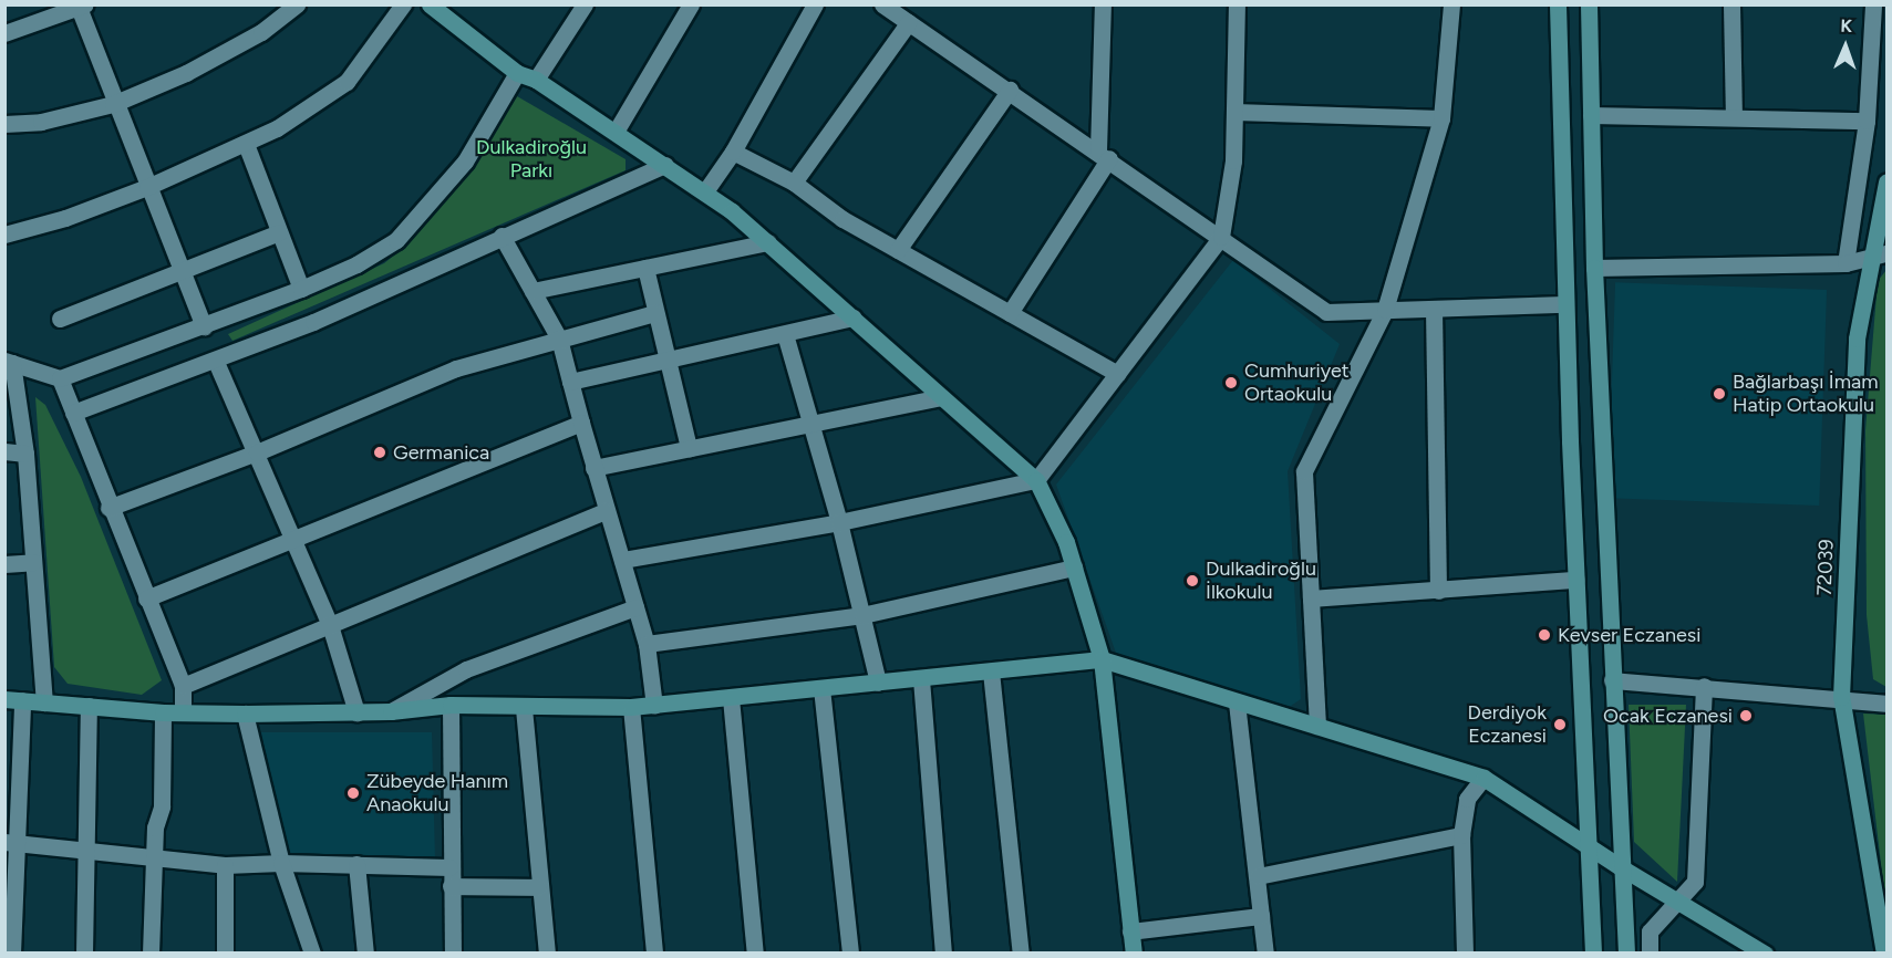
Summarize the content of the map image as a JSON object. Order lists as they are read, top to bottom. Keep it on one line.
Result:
{"streets":{"main road":["72039"]},"parks":["Dulkadiroğlu Parkı"],"places":["Cumhuriyet Ortaokulu","Bağlarbaşı İmam Hatip Ortaokulu","Germanica","Dulkadiroğlu İlkokulu","Kevser Eczanesi","Ocak Eczanesi","Derdiyok Eczanesi","Zübeyde Hanım Anaokulu"],"north":"top"}
